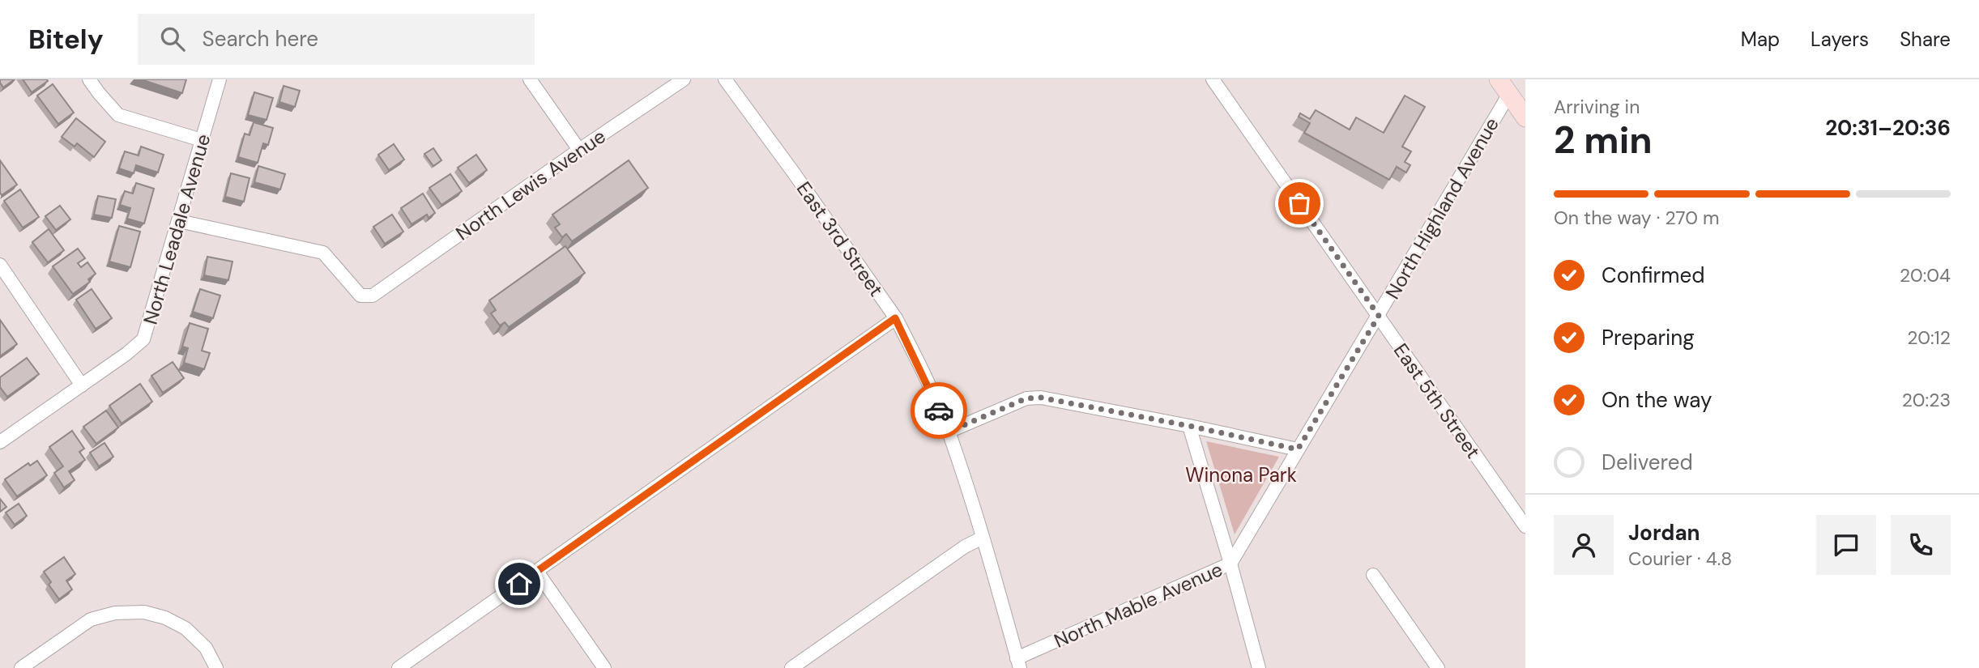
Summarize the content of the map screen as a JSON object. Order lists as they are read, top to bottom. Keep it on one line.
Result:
{"streets":{"street":["North Lewis Avenue","North Highland Avenue","North Leadale Avenue","East 3rd Street","East 5th Street","North Mable Avenue"]},"crossings":[["North Lewis Avenue","North Leadale Avenue"],["North Highland Avenue","East 5th Street"],["North Highland Avenue","North Mable Avenue"],["East 3rd Street","North Mable Avenue"]],"parks":["Winona Park"],"page":{"header":"Bitely","search":"Search here","nav":["Map","Layers","Share"],"heading":["2 min","Arriving in","20:31–20:36"],"panel":["Jordan","Courier · 4.8"],"bar":"On the way · 270 m","list":[["Confirmed","20:04"],["Preparing","20:12"],["On the way","20:23"],"Delivered"]}}
